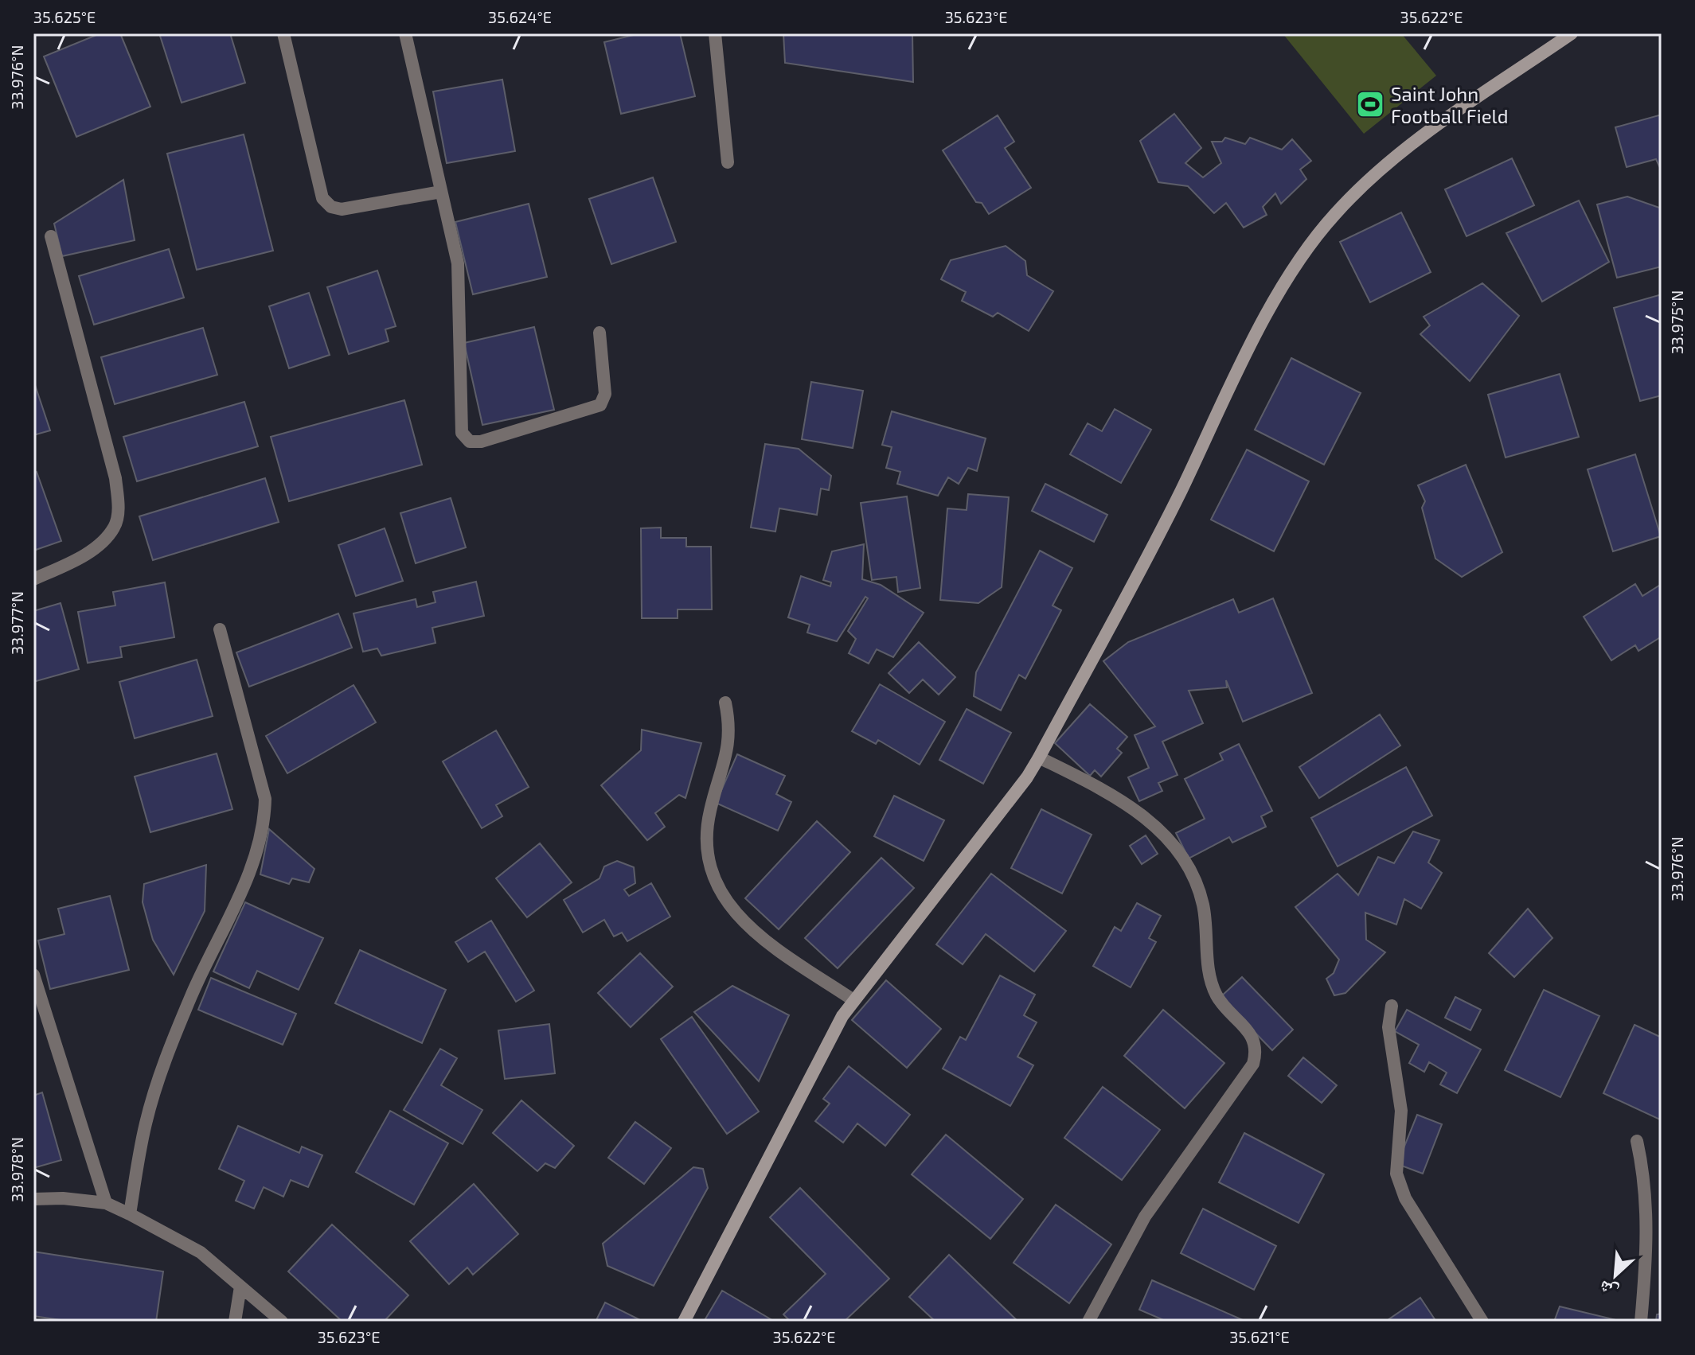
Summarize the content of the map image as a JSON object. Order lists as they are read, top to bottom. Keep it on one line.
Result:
{"places":{"sports":["Saint John Football Field"]},"north":"bottom left","coordinates":["35.625°E","35.624°E","35.623°E","35.622°E","33.976°N","33.975°N","33.977°N","33.978°N","35.621°E"]}
